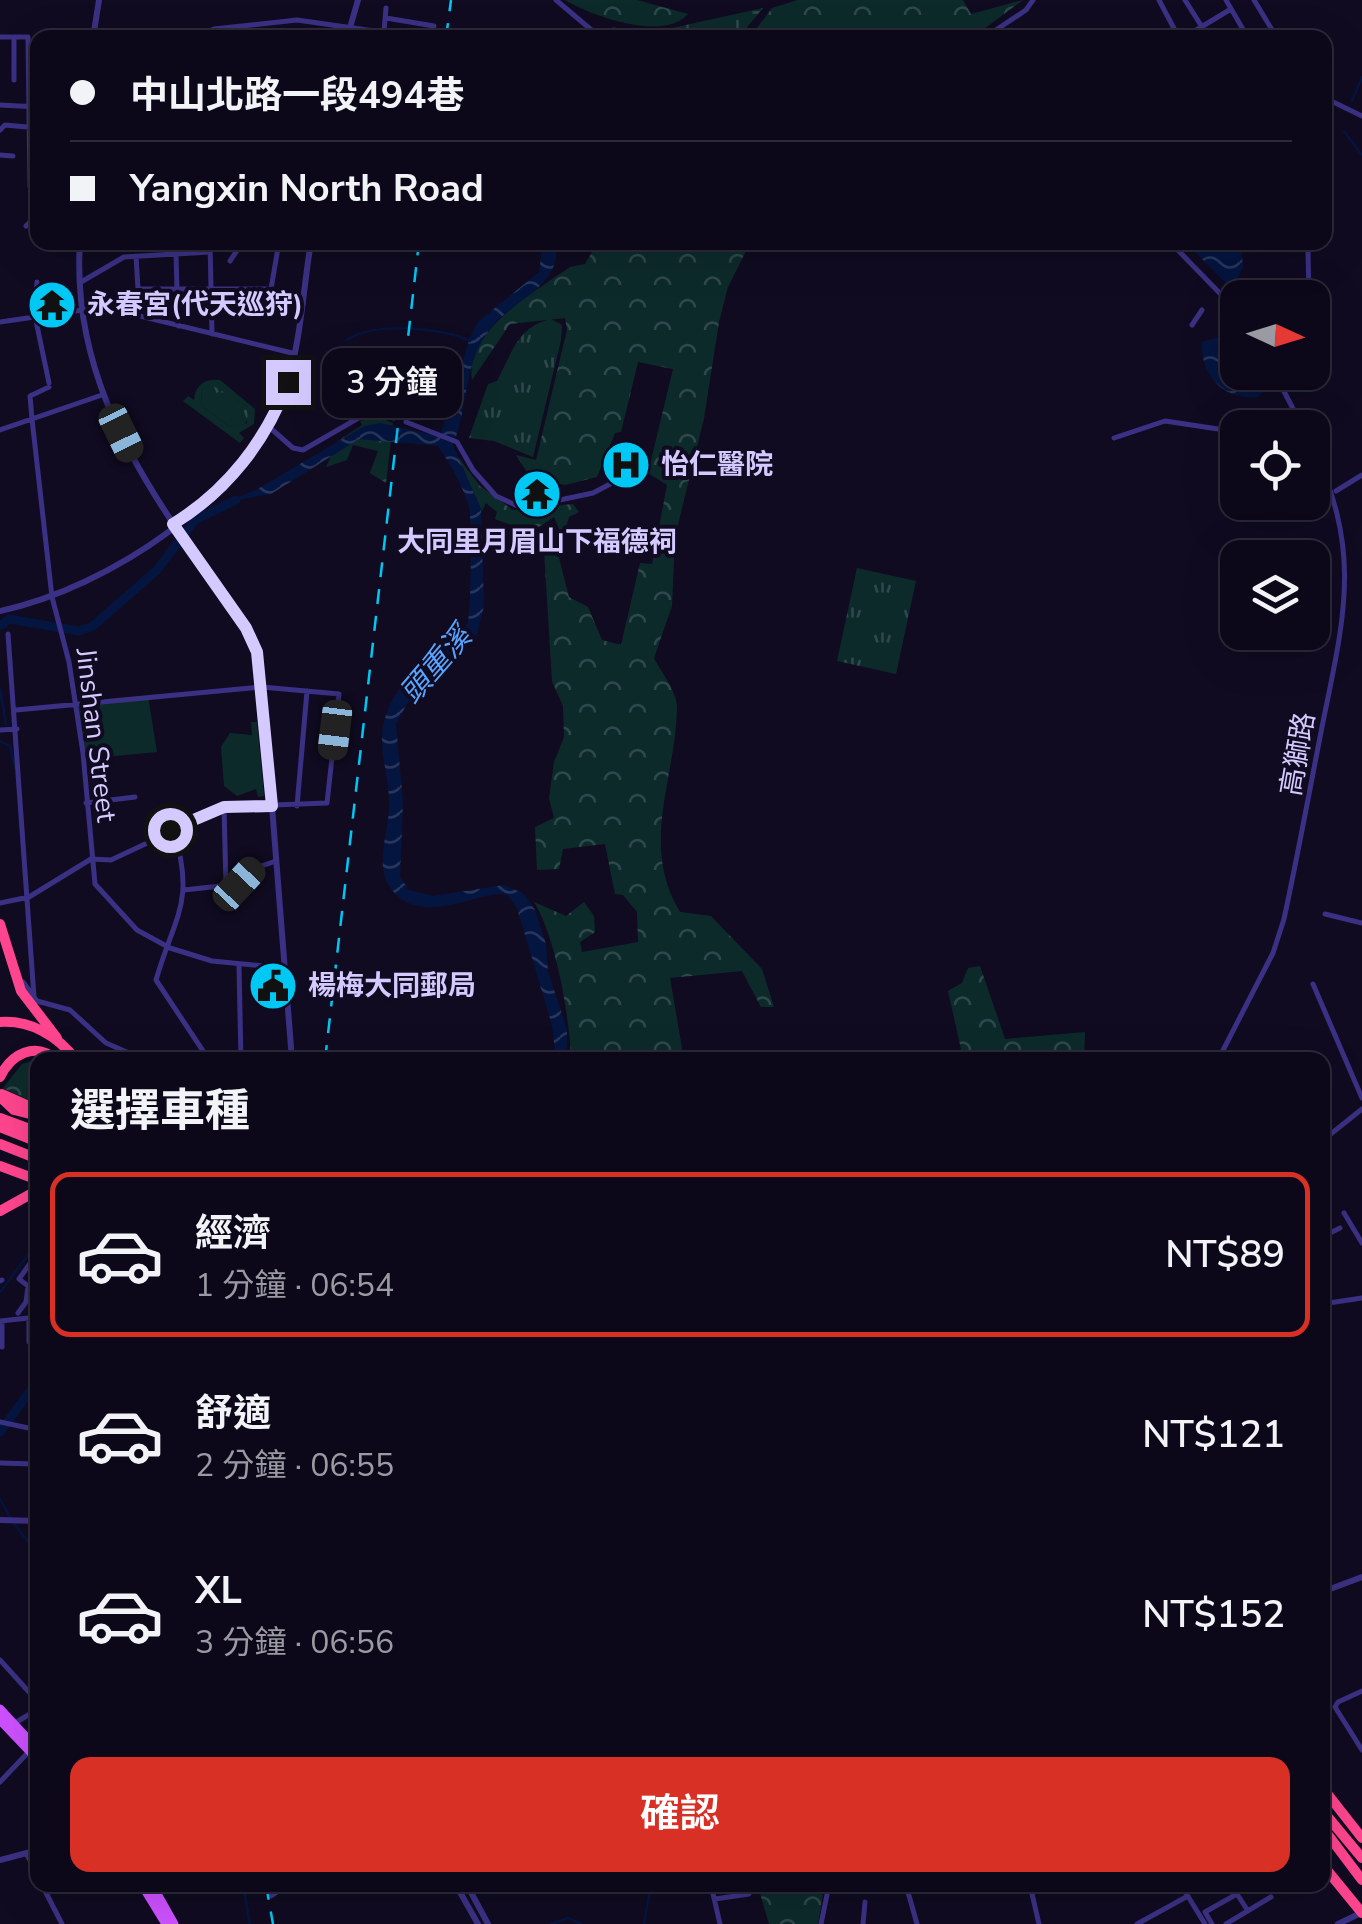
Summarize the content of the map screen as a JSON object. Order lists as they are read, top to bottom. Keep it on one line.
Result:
{"streets":{"street":["Jinshan Street","高獅路"]},"water":["頭重溪"],"places":{"temple":["永春宮(代天巡狩)","大同里月眉山下福德祠"],"hospital":["怡仁醫院"],"public building":["楊梅大同郵局"]},"north":"right","page":{"banner":["中山北路一段494巷","Yangxin North Road"],"bubble":"3 分鐘","heading":"選擇車種","list":[{"name":"經濟","note":"1 分鐘 · 06:54","value":"NT$89"},{"name":"舒適","note":"2 分鐘 · 06:55","value":"NT$121"},{"name":"XL","note":"3 分鐘 · 06:56","value":"NT$152"}],"buttons":"確認"}}
